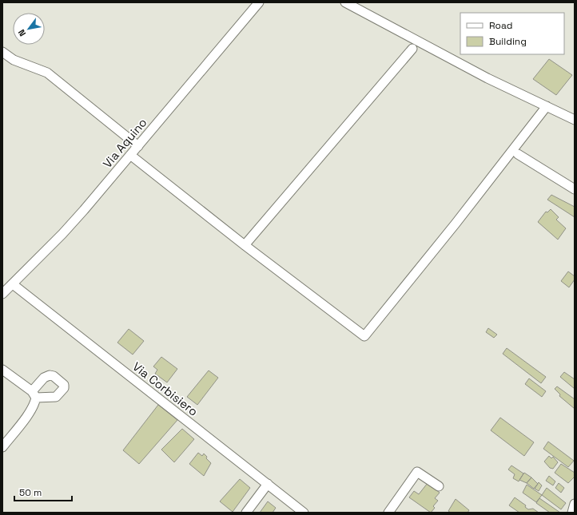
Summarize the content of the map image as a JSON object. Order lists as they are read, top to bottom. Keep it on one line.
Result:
{"streets":{"street":["Via Aquino","Via Corbisiero"]},"crossings":[["Via Aquino","Via Corbisiero"]],"legend":["Road","Building"],"scale_bar":"50 m","north":"bottom left"}
